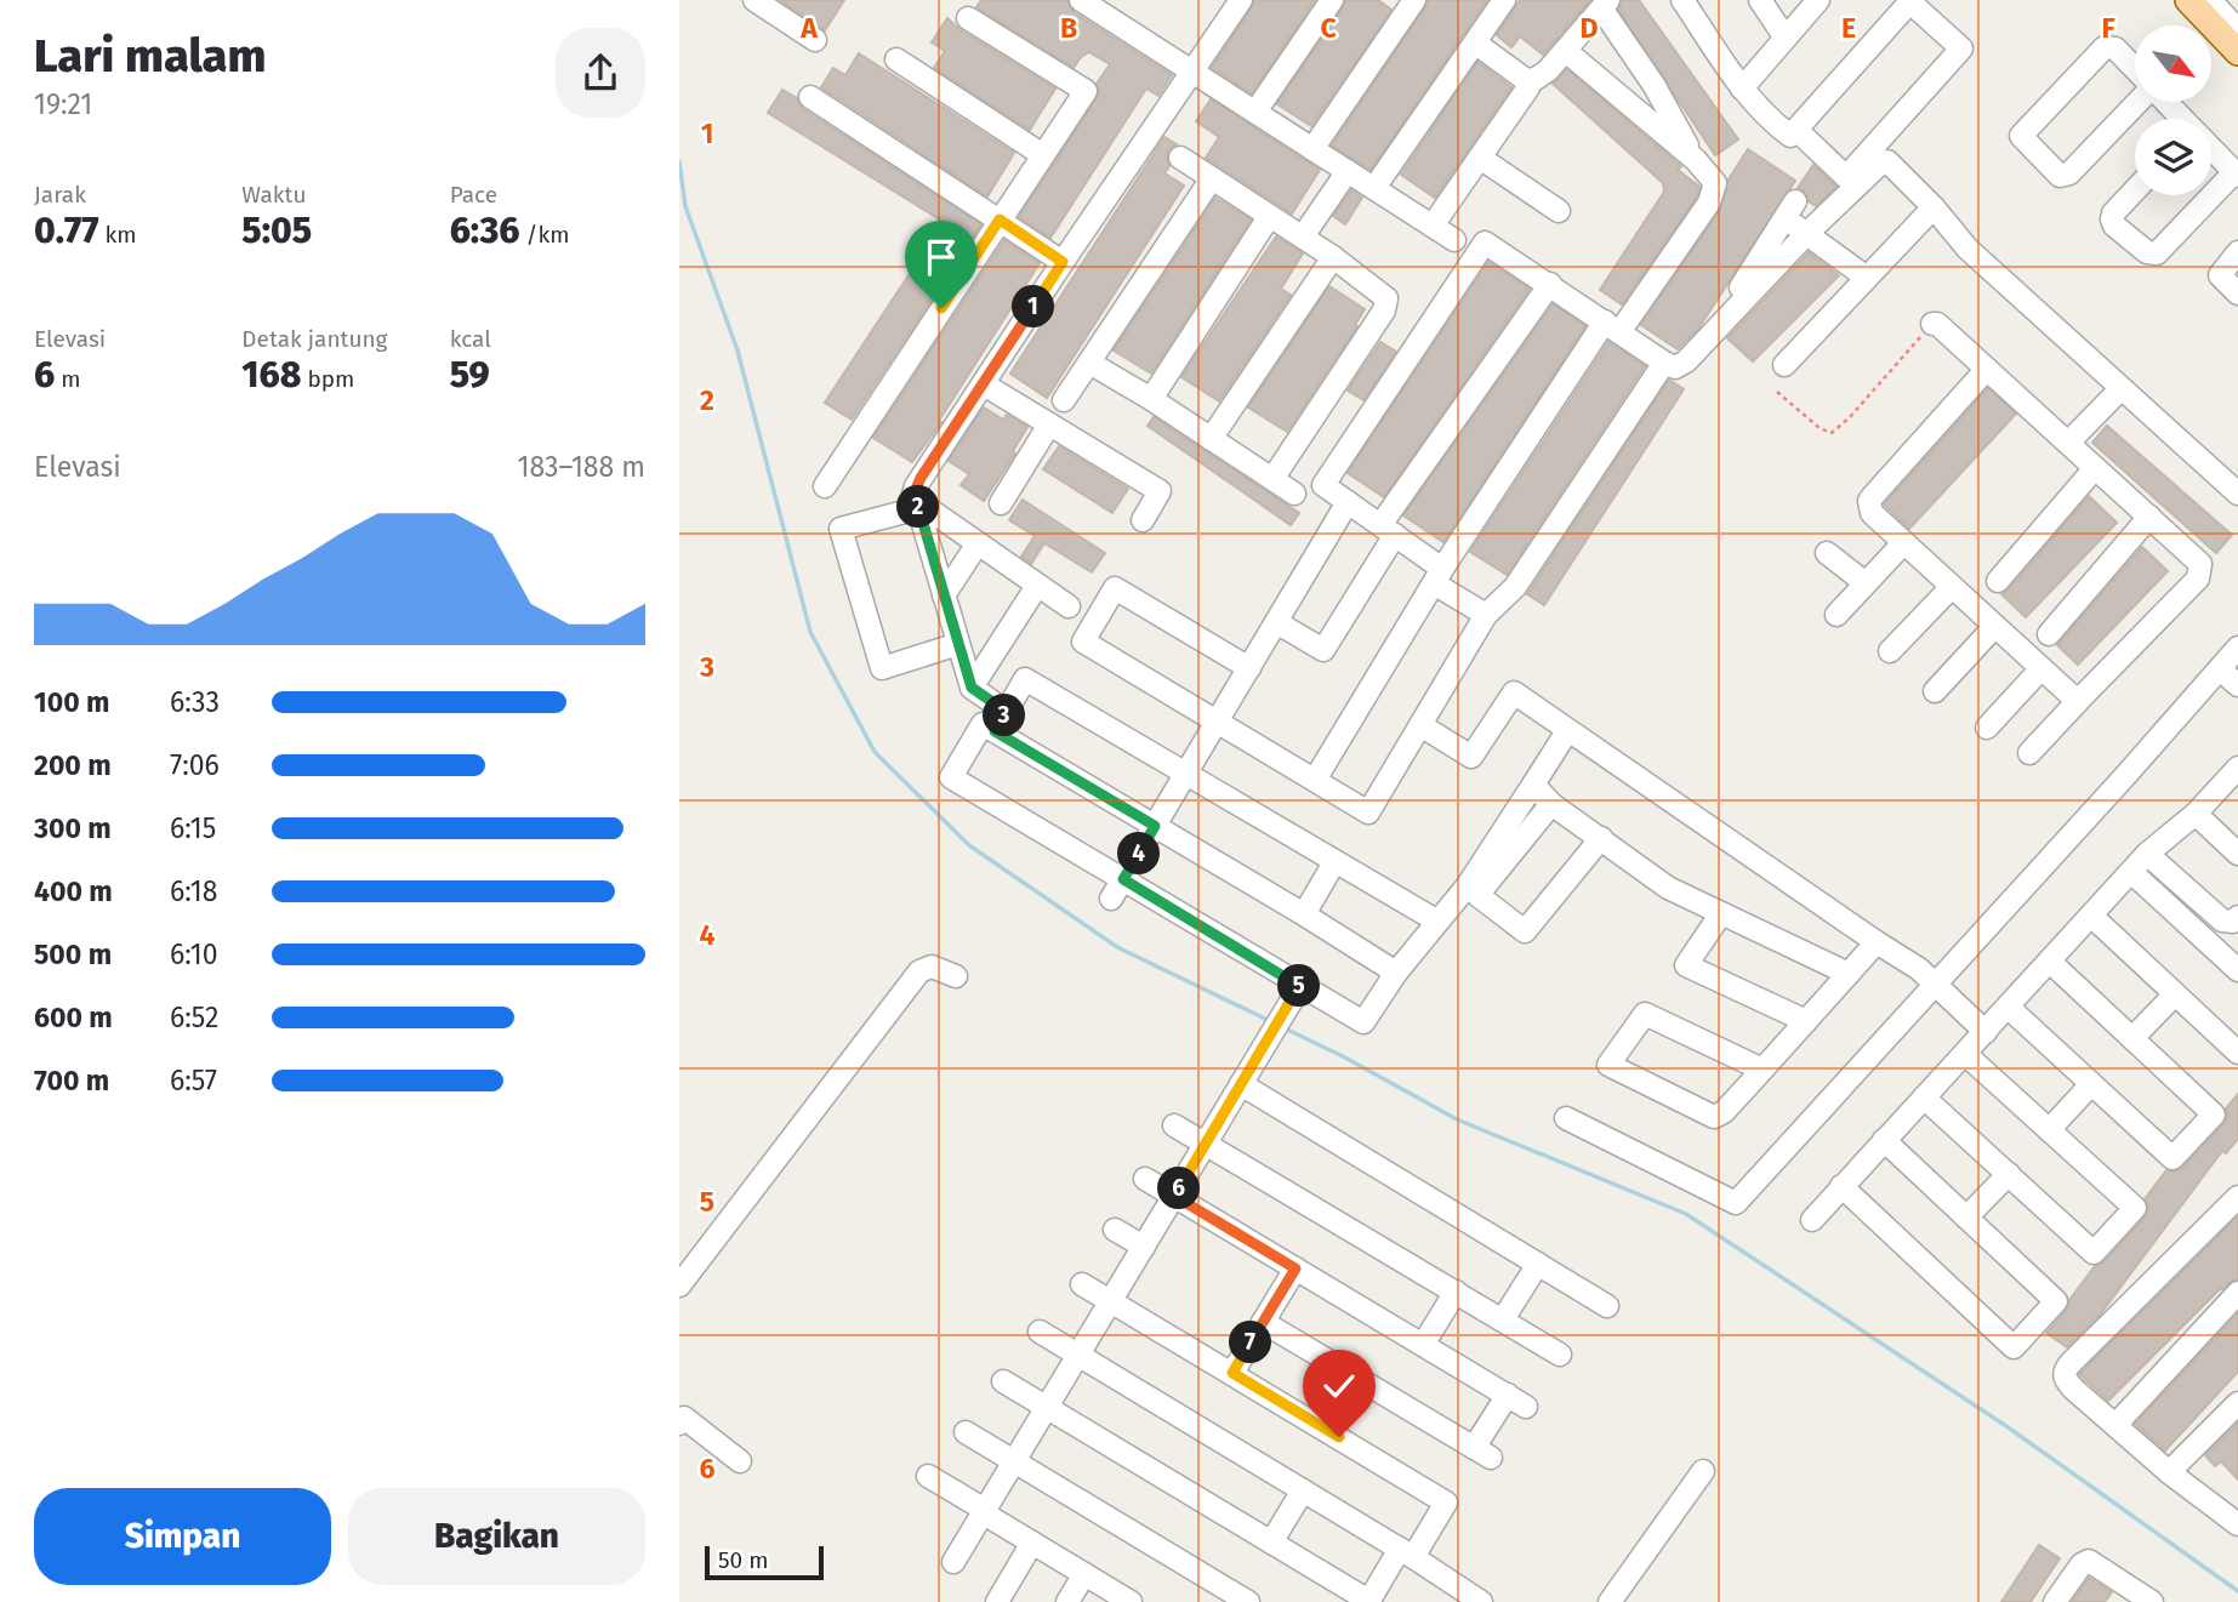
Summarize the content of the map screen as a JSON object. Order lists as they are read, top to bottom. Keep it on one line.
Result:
{"scale_bar":"50 m","north":"bottom right","page":{"heading":["Lari malam","19:21"],"stats":[["Jarak","0.77 km"],["Waktu","5:05"],["Pace","6:36 /km"],["Elevasi","6 m"],["Detak jantung","168 bpm"],["kcal","59"]],"pins":["1","2","3","4","5","6","7"],"chart":["Elevasi","183–188 m"],"list":[{"name":"100 m","note":"6:33"},{"name":"200 m","note":"7:06"},{"name":"300 m","note":"6:15"},{"name":"400 m","note":"6:18"},{"name":"500 m","note":"6:10"},{"name":"600 m","note":"6:52"},{"name":"700 m","note":"6:57"}],"buttons":["Simpan","Bagikan"],"scale":"50 m"},"grid":{"columns":["A","B","C","D","E","F"],"rows":["1","2","3","4","5","6"]}}
